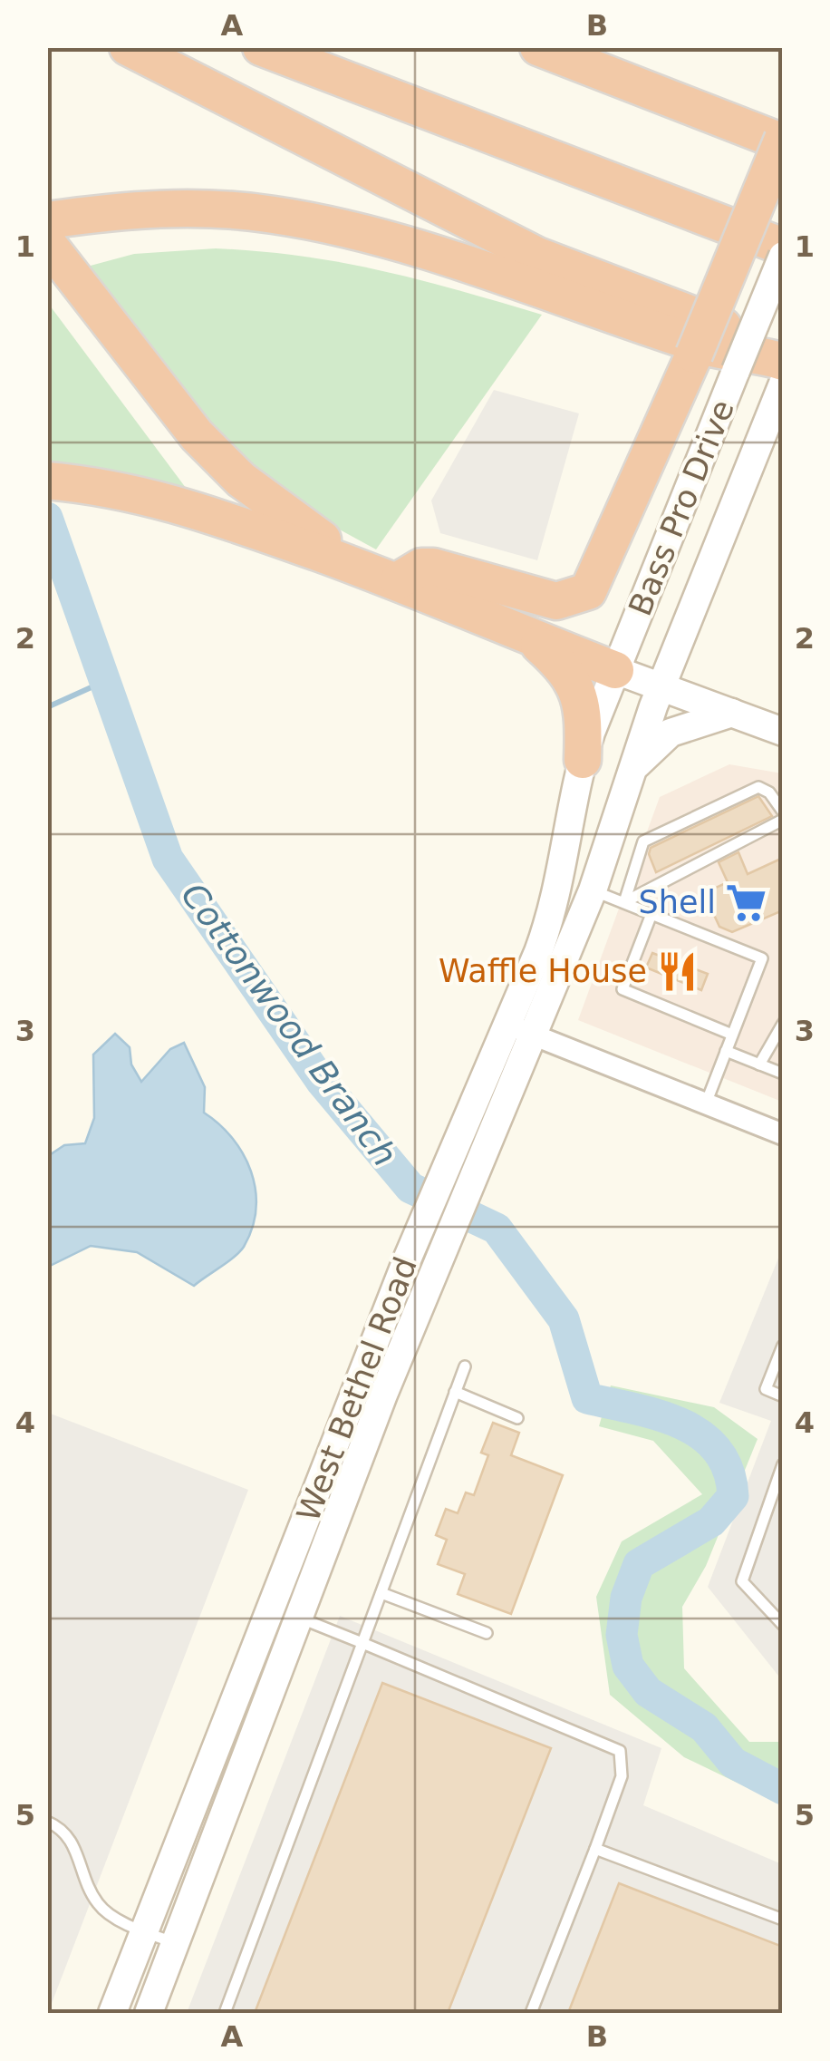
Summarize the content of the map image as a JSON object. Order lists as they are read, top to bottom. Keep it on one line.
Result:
{"streets":{"main road":["Bass Pro Drive","West Bethel Road"]},"crossings":[["Bass Pro Drive","West Bethel Road"]],"water":["Cottonwood Branch"],"places":{"supermarket":["Shell"],"restaurant":["Waffle House"]},"grid":{"columns":["A","B"],"rows":["1","2","3","4","5"]}}
